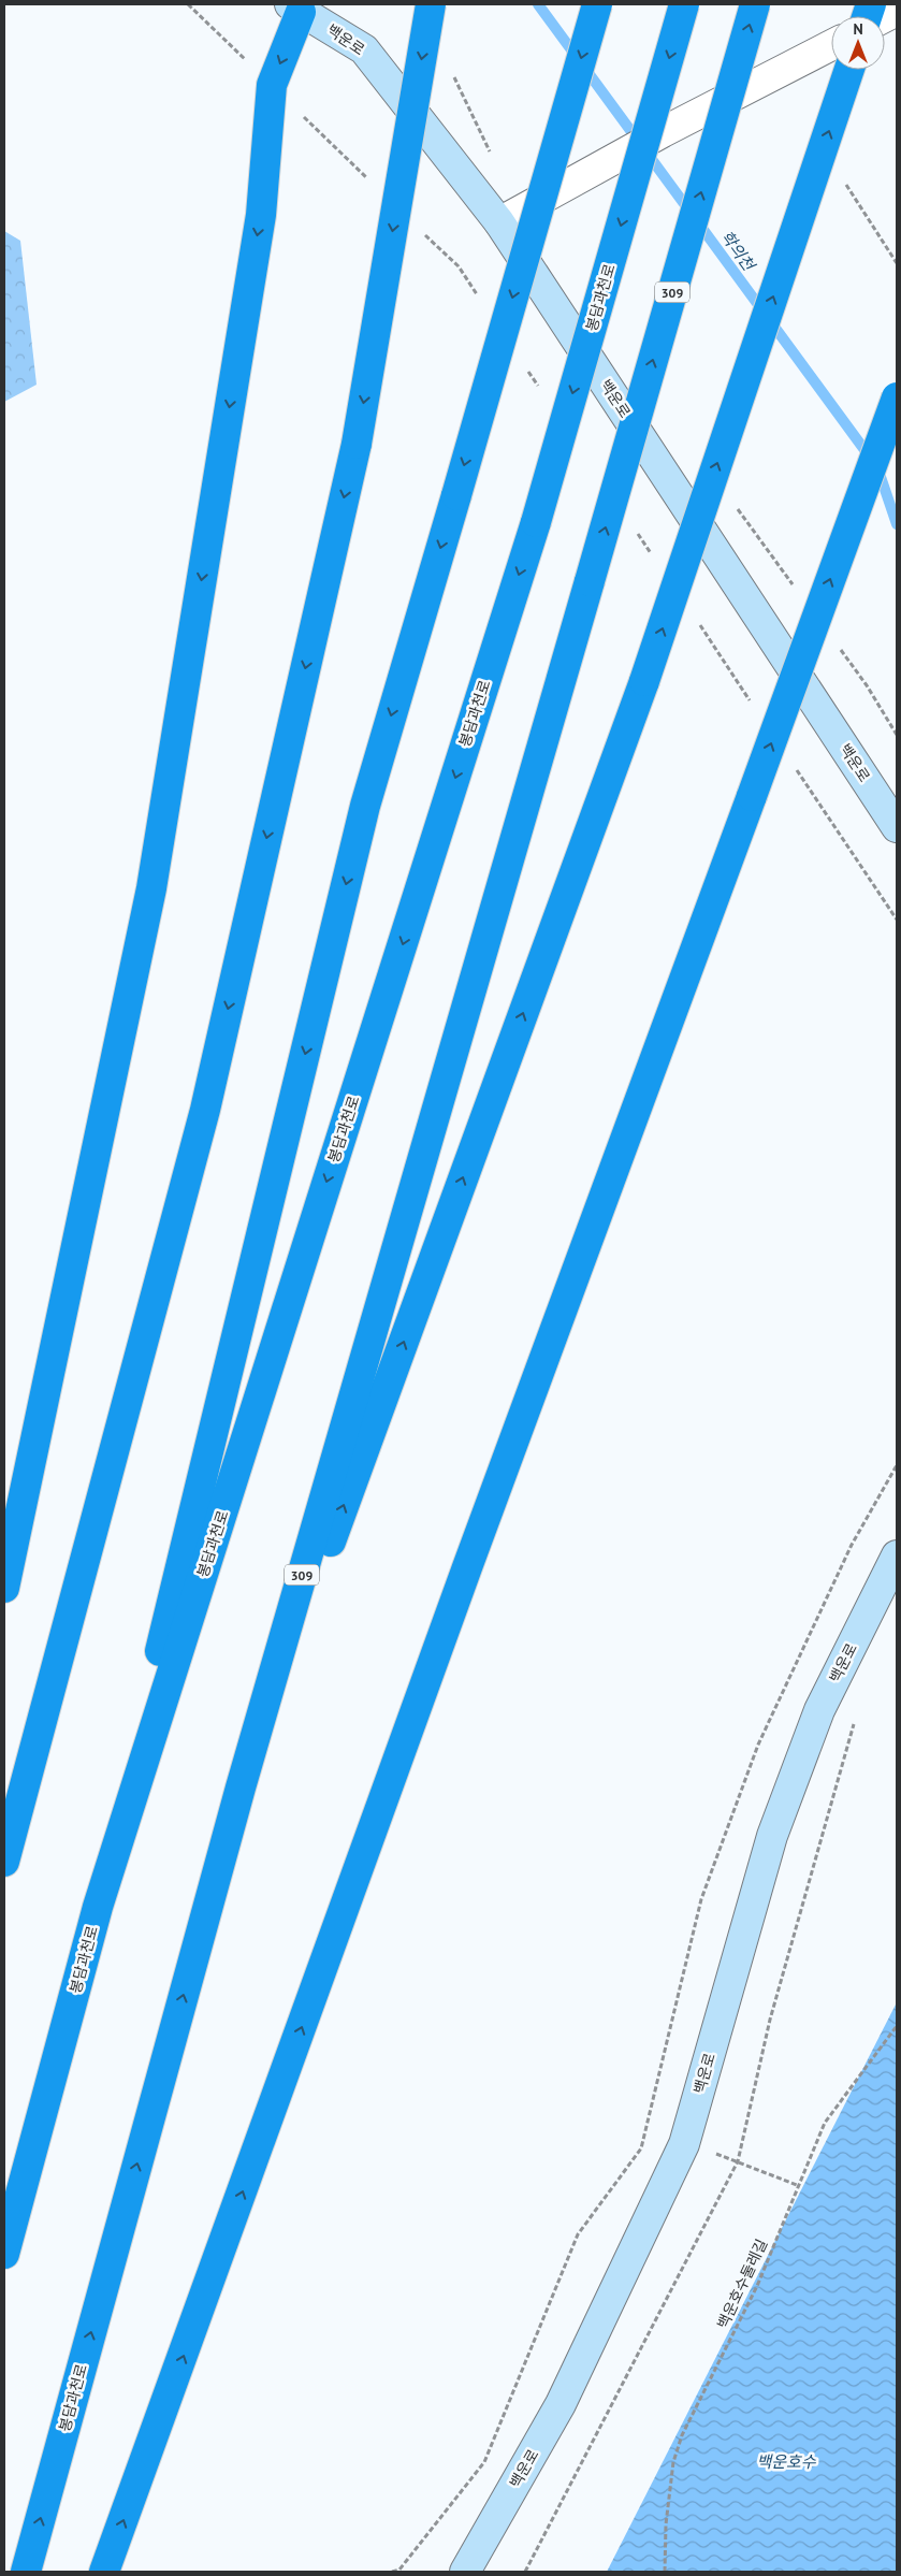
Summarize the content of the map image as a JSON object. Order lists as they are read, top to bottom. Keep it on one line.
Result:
{"streets":{"highway":["309","봉담과천로"],"main road":["백운로"],"path":["백운호수둘레길"]},"water":["학의천","백운호수"],"north":"top"}
